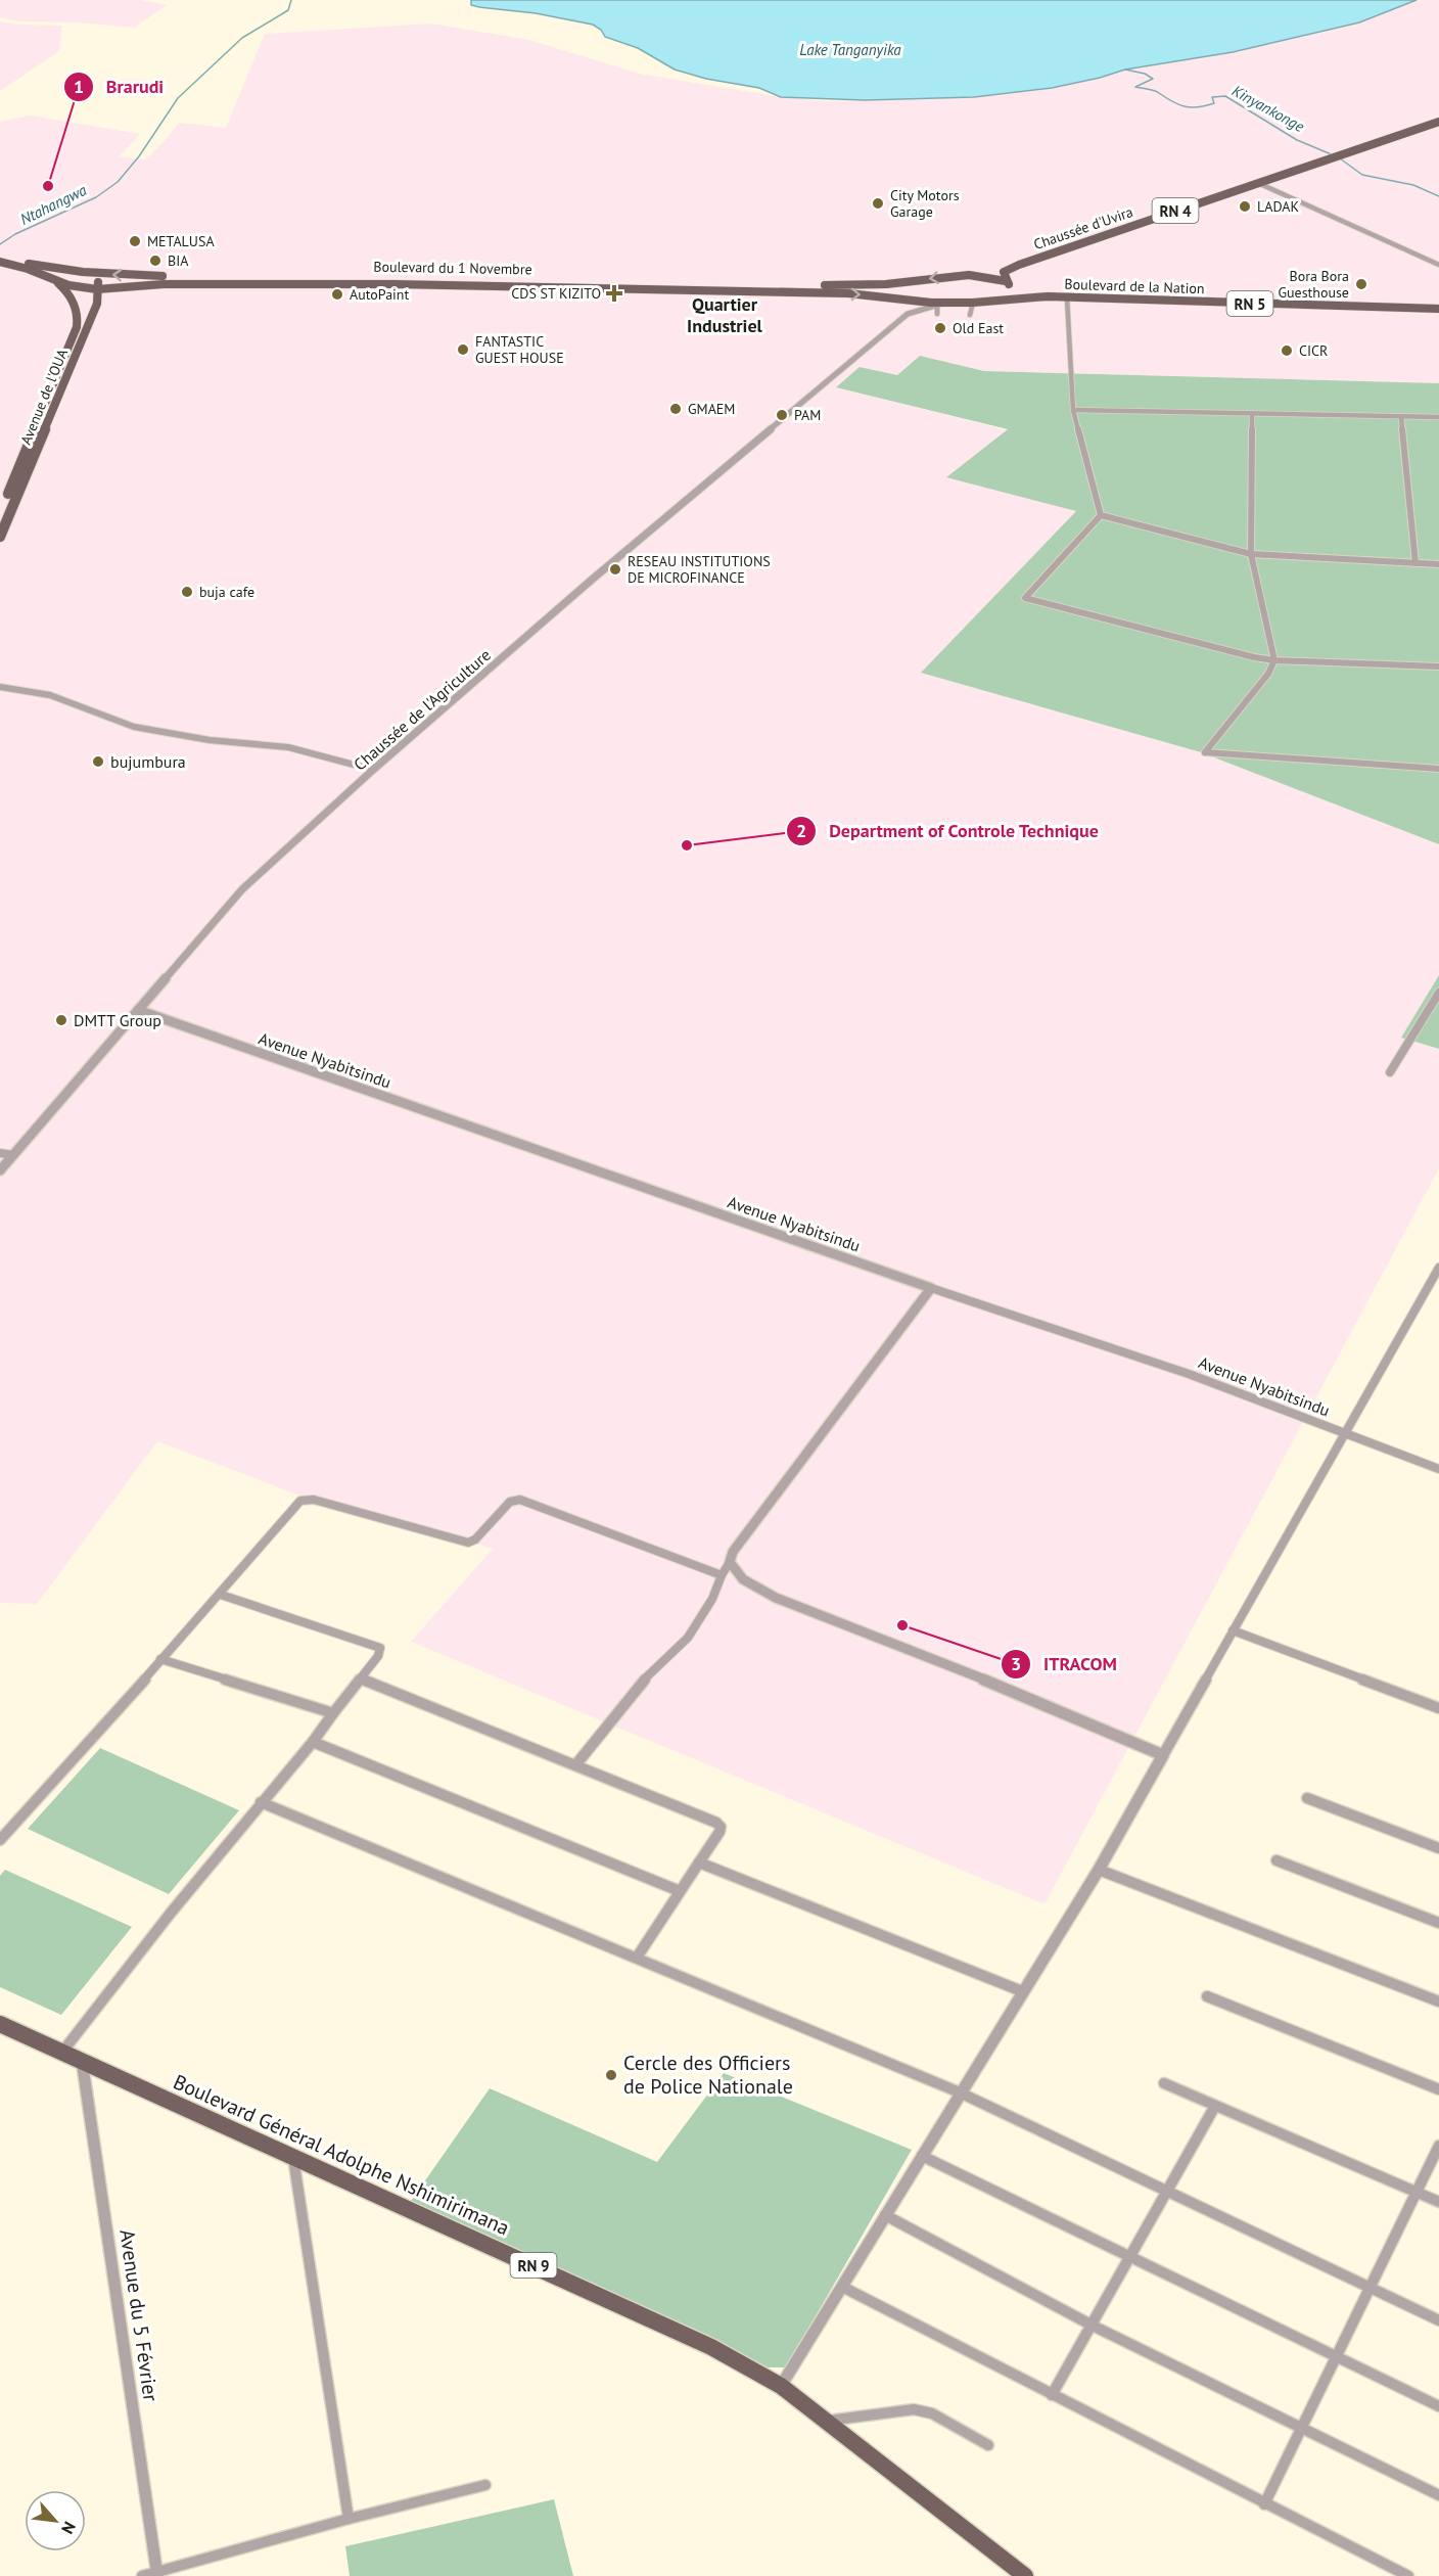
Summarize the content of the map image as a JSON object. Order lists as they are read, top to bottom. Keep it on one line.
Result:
{"streets":{"main road":["RN 4","Chaussée d'Uvira","Boulevard du 1 Novembre","Boulevard de la Nation","RN 5","Avenue de l'OUA","Boulevard Général Adolphe Nshimirimana","RN 9"],"street":["Chaussée de l'Agriculture","Avenue Nyabitsindu","Avenue du 5 Février"]},"crossings":[["RN 4","Chaussée d'Uvira"],["Boulevard du 1 Novembre","Boulevard de la Nation"],["Boulevard du 1 Novembre","Avenue de l'OUA"],["Boulevard du 1 Novembre","Chaussée de l'Agriculture"],["Chaussée de l'Agriculture","Avenue Nyabitsindu"],["Boulevard Général Adolphe Nshimirimana","Avenue du 5 Février"]],"districts":["Quartier Industriel"],"water":["Lake Tanganyika","Kinyankonge","Ntahangwa"],"places":{"other":["Brarudi","City Motors Garage","LADAK","METALUSA","BIA","Bora Bora Guesthouse","AutoPaint","Old East","FANTASTIC GUEST HOUSE","CICR","GMAEM","PAM","RESEAU INSTITUTIONS DE MICROFINANCE","buja cafe","bujumbura","Department of Controle Technique","DMTT Group","ITRACOM","Cercle des Officiers de Police Nationale"],"health":["CDS ST KIZITO"]},"north":"bottom right"}
